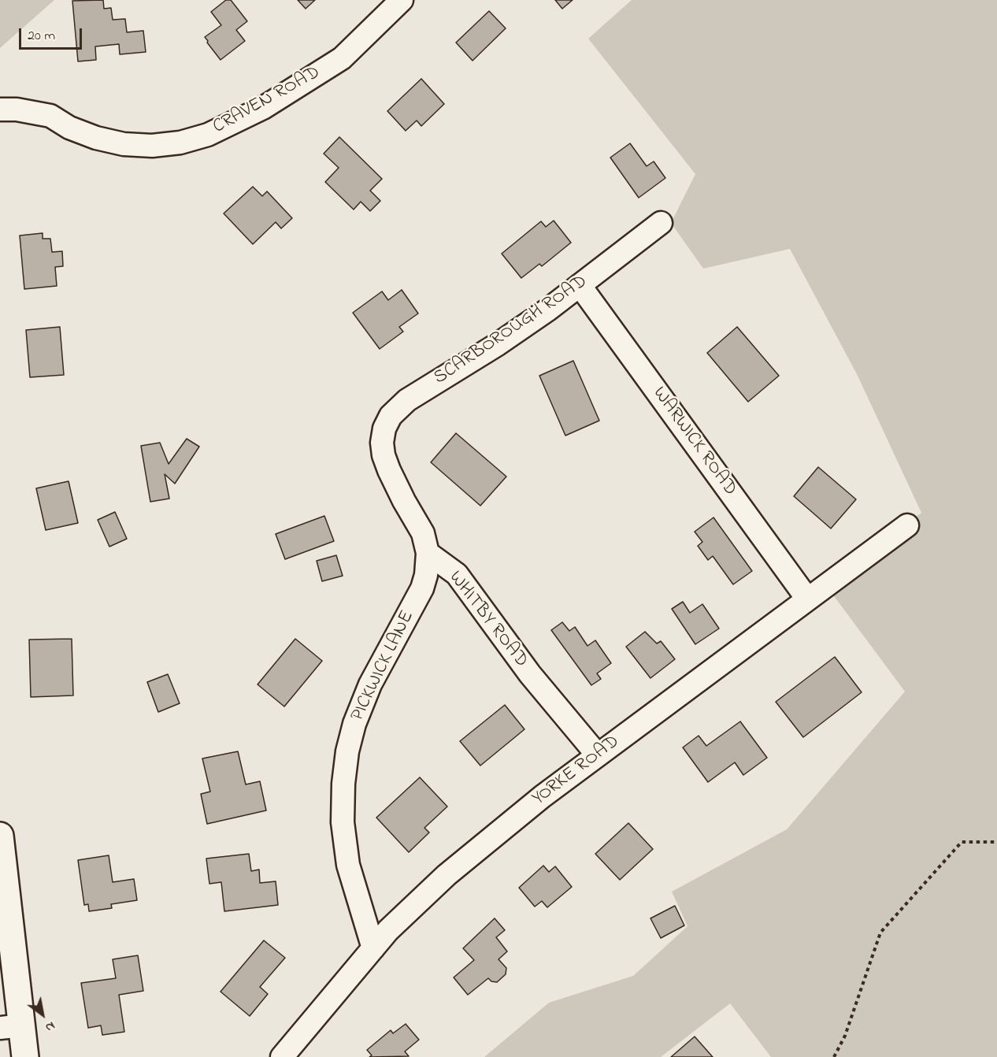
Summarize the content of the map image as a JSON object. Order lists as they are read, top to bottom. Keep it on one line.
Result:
{"streets":{"street":["CRAVEN ROAD","SCARBOROUGH ROAD","WARWICK ROAD","WHITBY ROAD","PICKWICK LANE","YORKE ROAD"]},"crossings":[["SCARBOROUGH ROAD","WARWICK ROAD"],["SCARBOROUGH ROAD","WHITBY ROAD"],["SCARBOROUGH ROAD","PICKWICK LANE"],["WARWICK ROAD","YORKE ROAD"],["WHITBY ROAD","PICKWICK LANE"],["WHITBY ROAD","YORKE ROAD"],["PICKWICK LANE","YORKE ROAD"]],"scale_bar":"20 m","north":"bottom right"}
